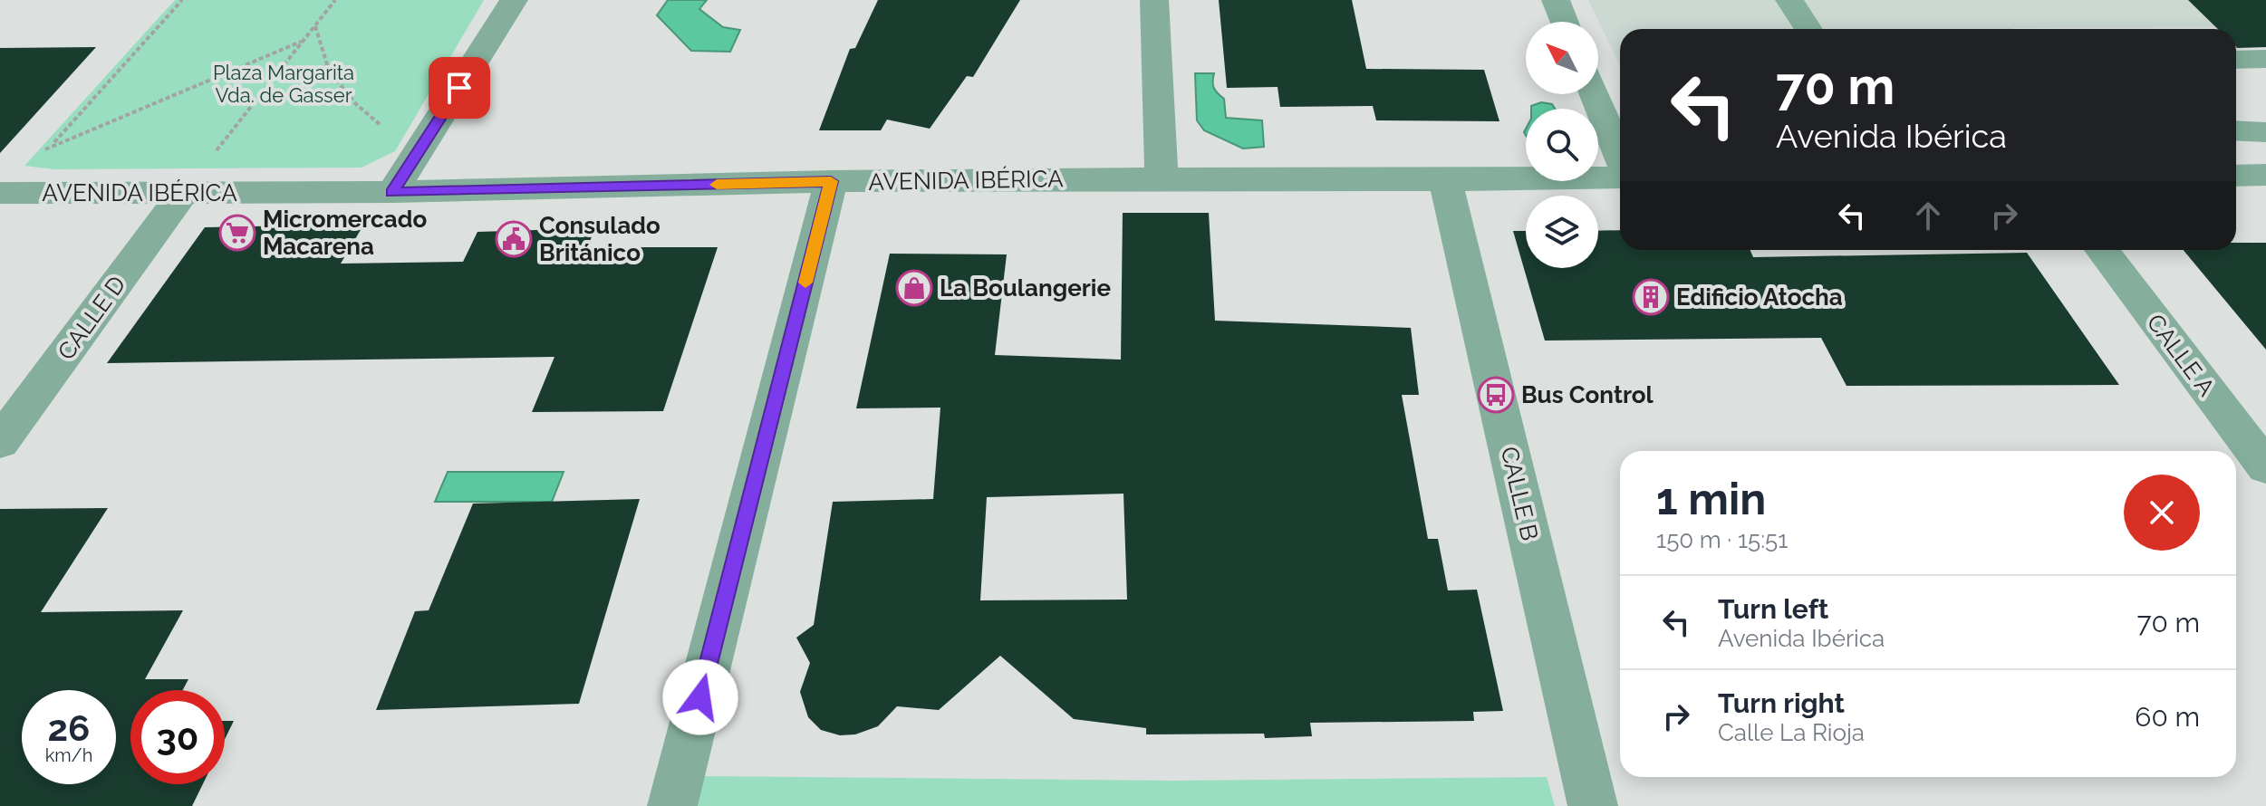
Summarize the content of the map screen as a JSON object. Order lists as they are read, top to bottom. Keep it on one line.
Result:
{"streets":{"street":["AVENIDA IBÉRICA","CALLE D","CALLE A","CALLE B"]},"crossings":[["AVENIDA IBÉRICA","CALLE D"],["AVENIDA IBÉRICA","CALLE B"]],"parks":["Plaza Margarita Vda. de Gasser"],"places":{"supermarket":["Micromercado Macarena"],"public building":["Consulado Británico"],"shop":["La Boulangerie"],"building":["Edificio Atocha"],"bus stop":["Bus Control"]},"north":"top left","page":{"turn":["70 m","Avenida Ibérica"],"heading":["1 min","150 m · 15:51"],"list":[{"name":"Turn left","note":"Avenida Ibérica","value":"70 m"},{"name":"Turn right","note":"Calle La Rioja","value":"60 m"}],"speed":"26 km/h","limit":"30"}}
